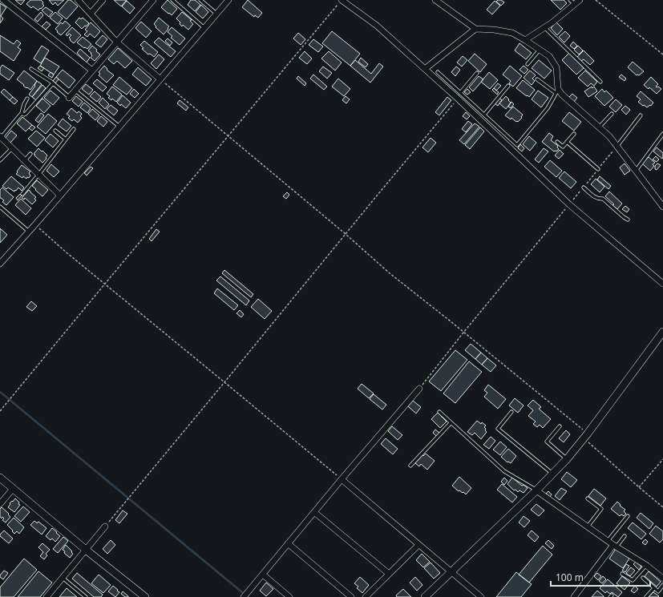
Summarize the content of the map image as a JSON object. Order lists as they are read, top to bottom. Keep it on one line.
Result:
{"scale_bar":"100 m"}
